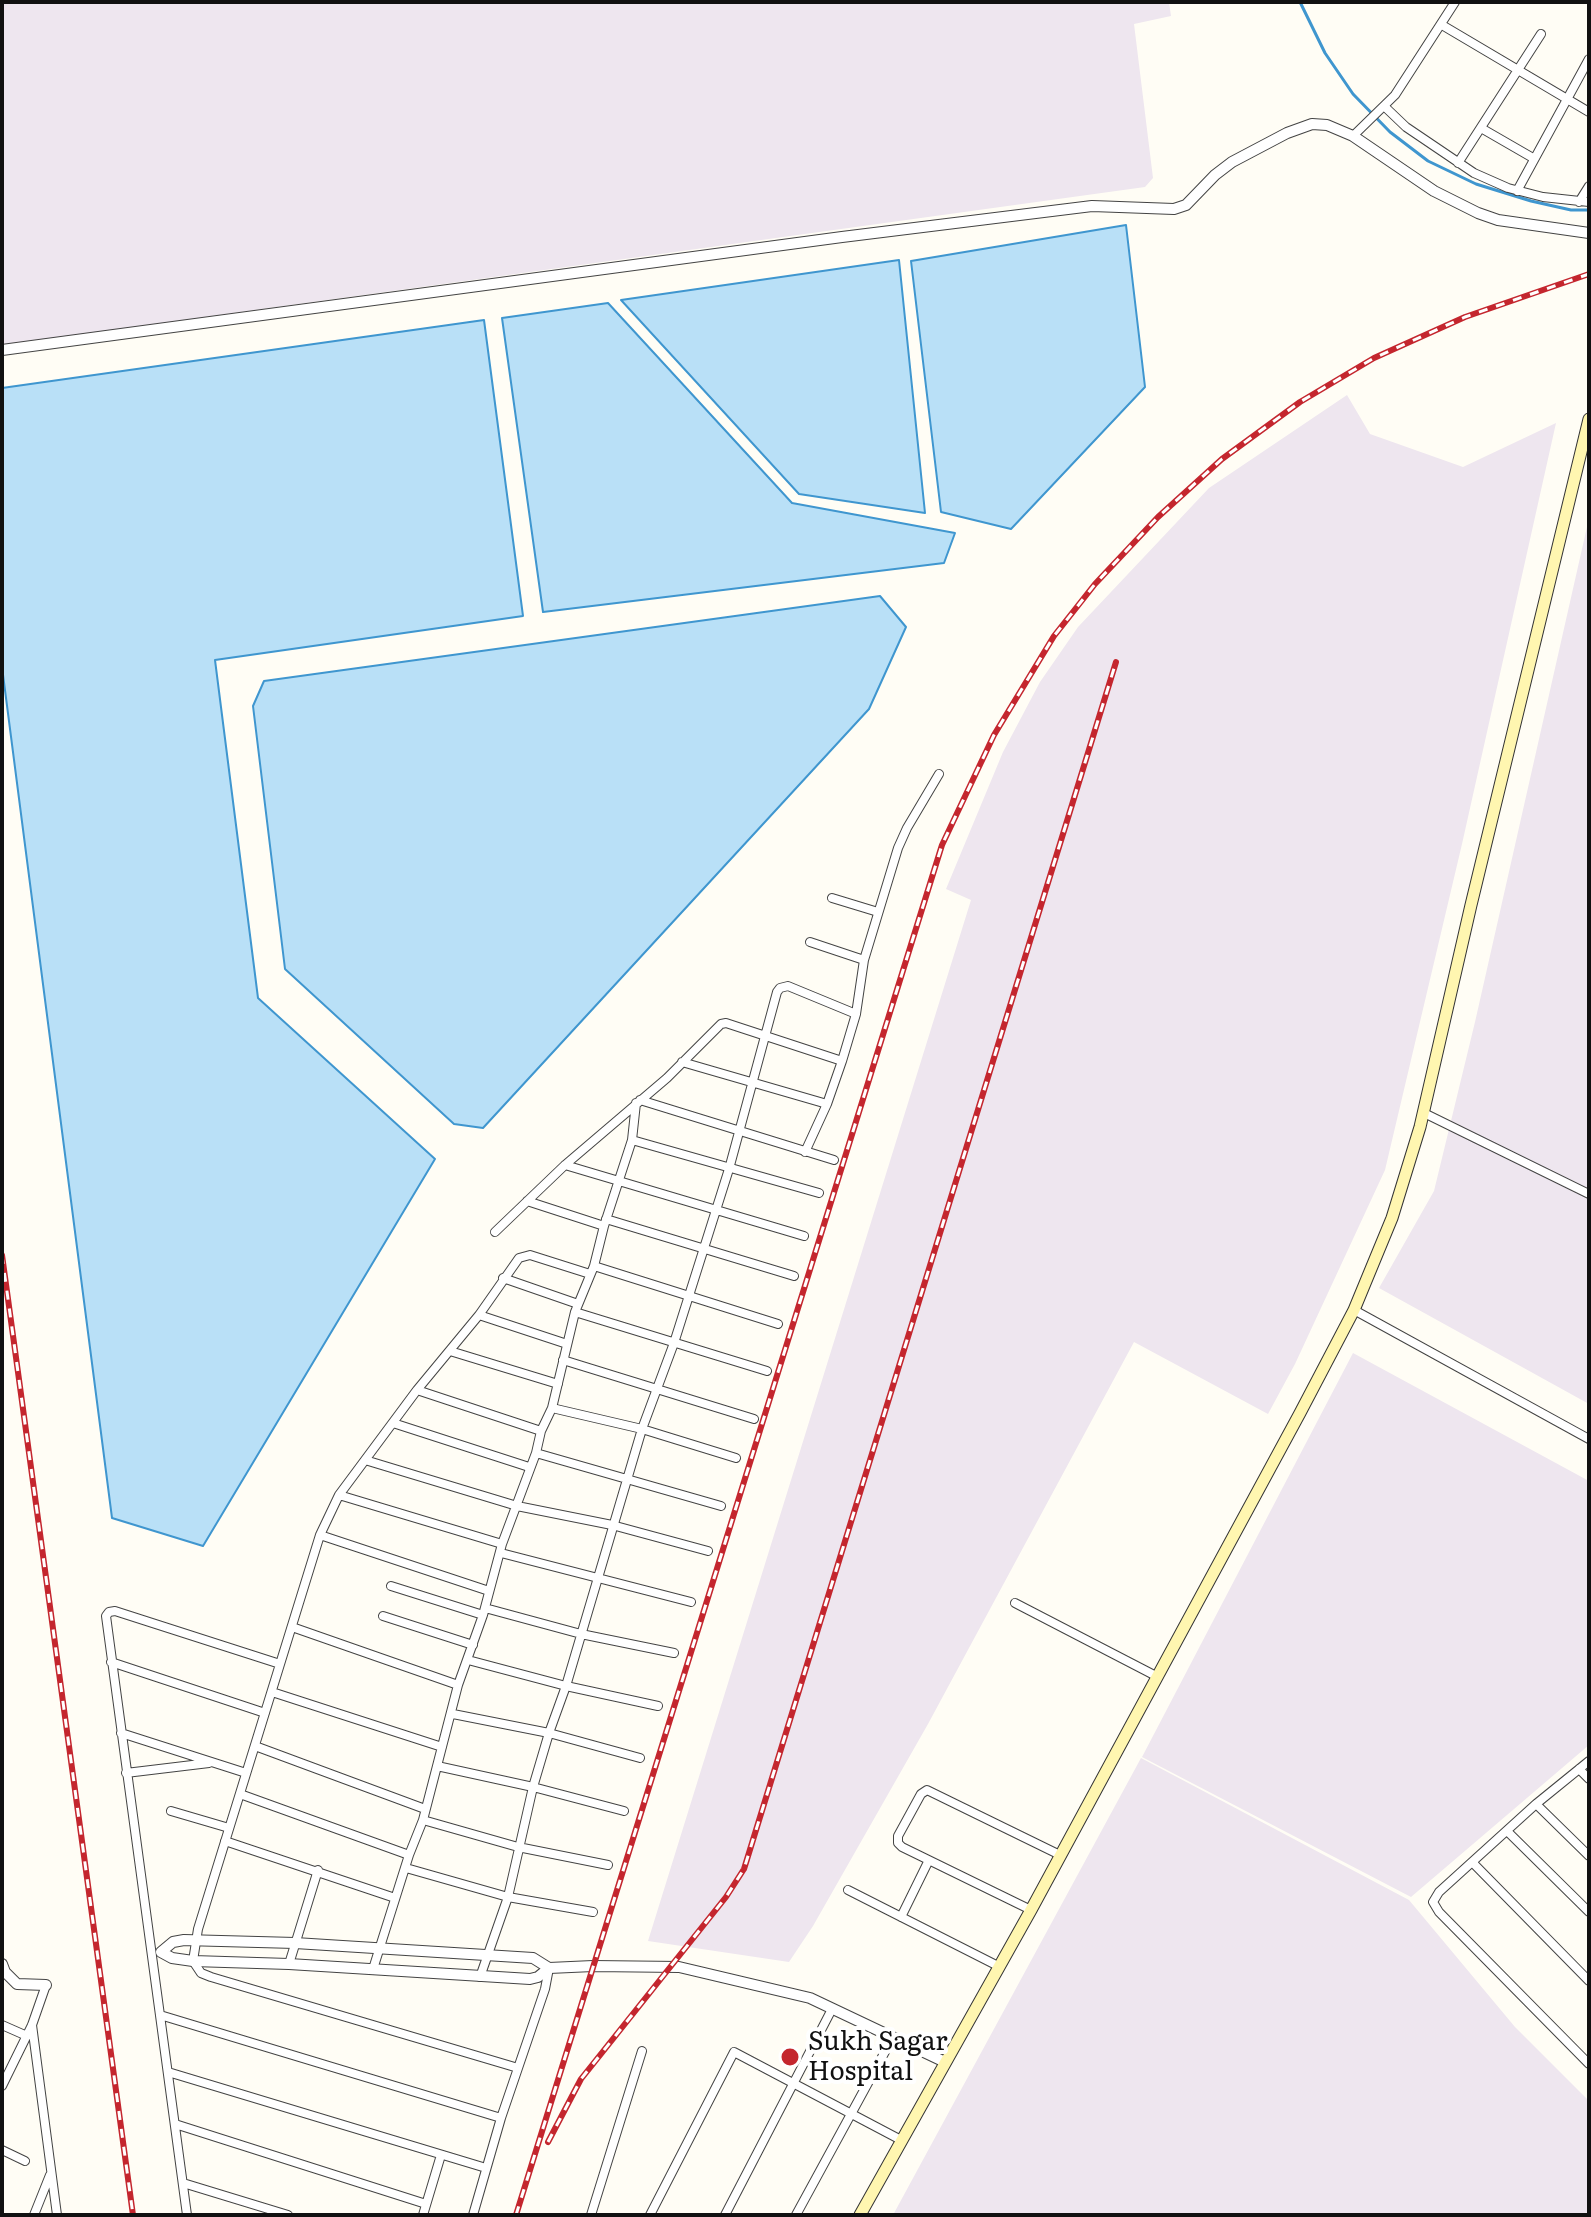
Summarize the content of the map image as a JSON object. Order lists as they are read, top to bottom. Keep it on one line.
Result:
{"places":["Sukh Sagar Hospital"]}
